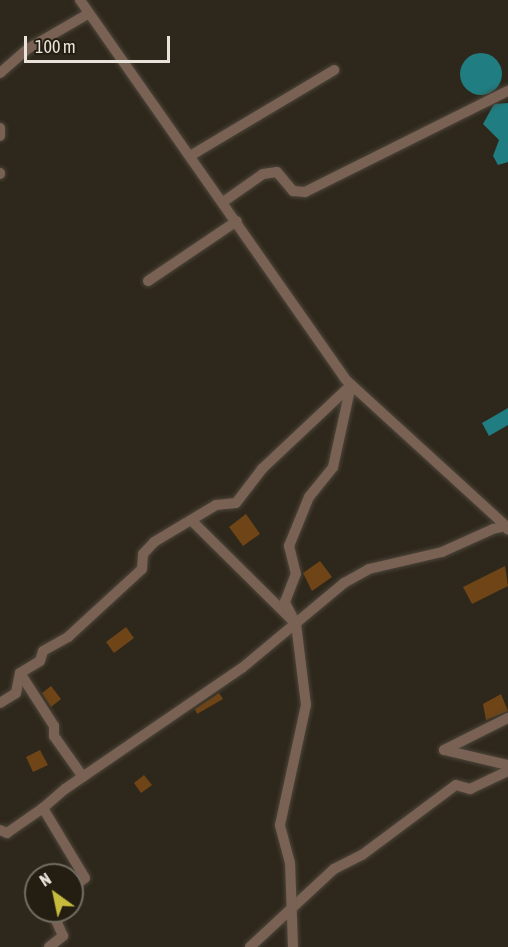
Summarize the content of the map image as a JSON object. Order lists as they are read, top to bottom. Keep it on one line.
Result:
{"scale_bar":"100 m","north":"top left"}
